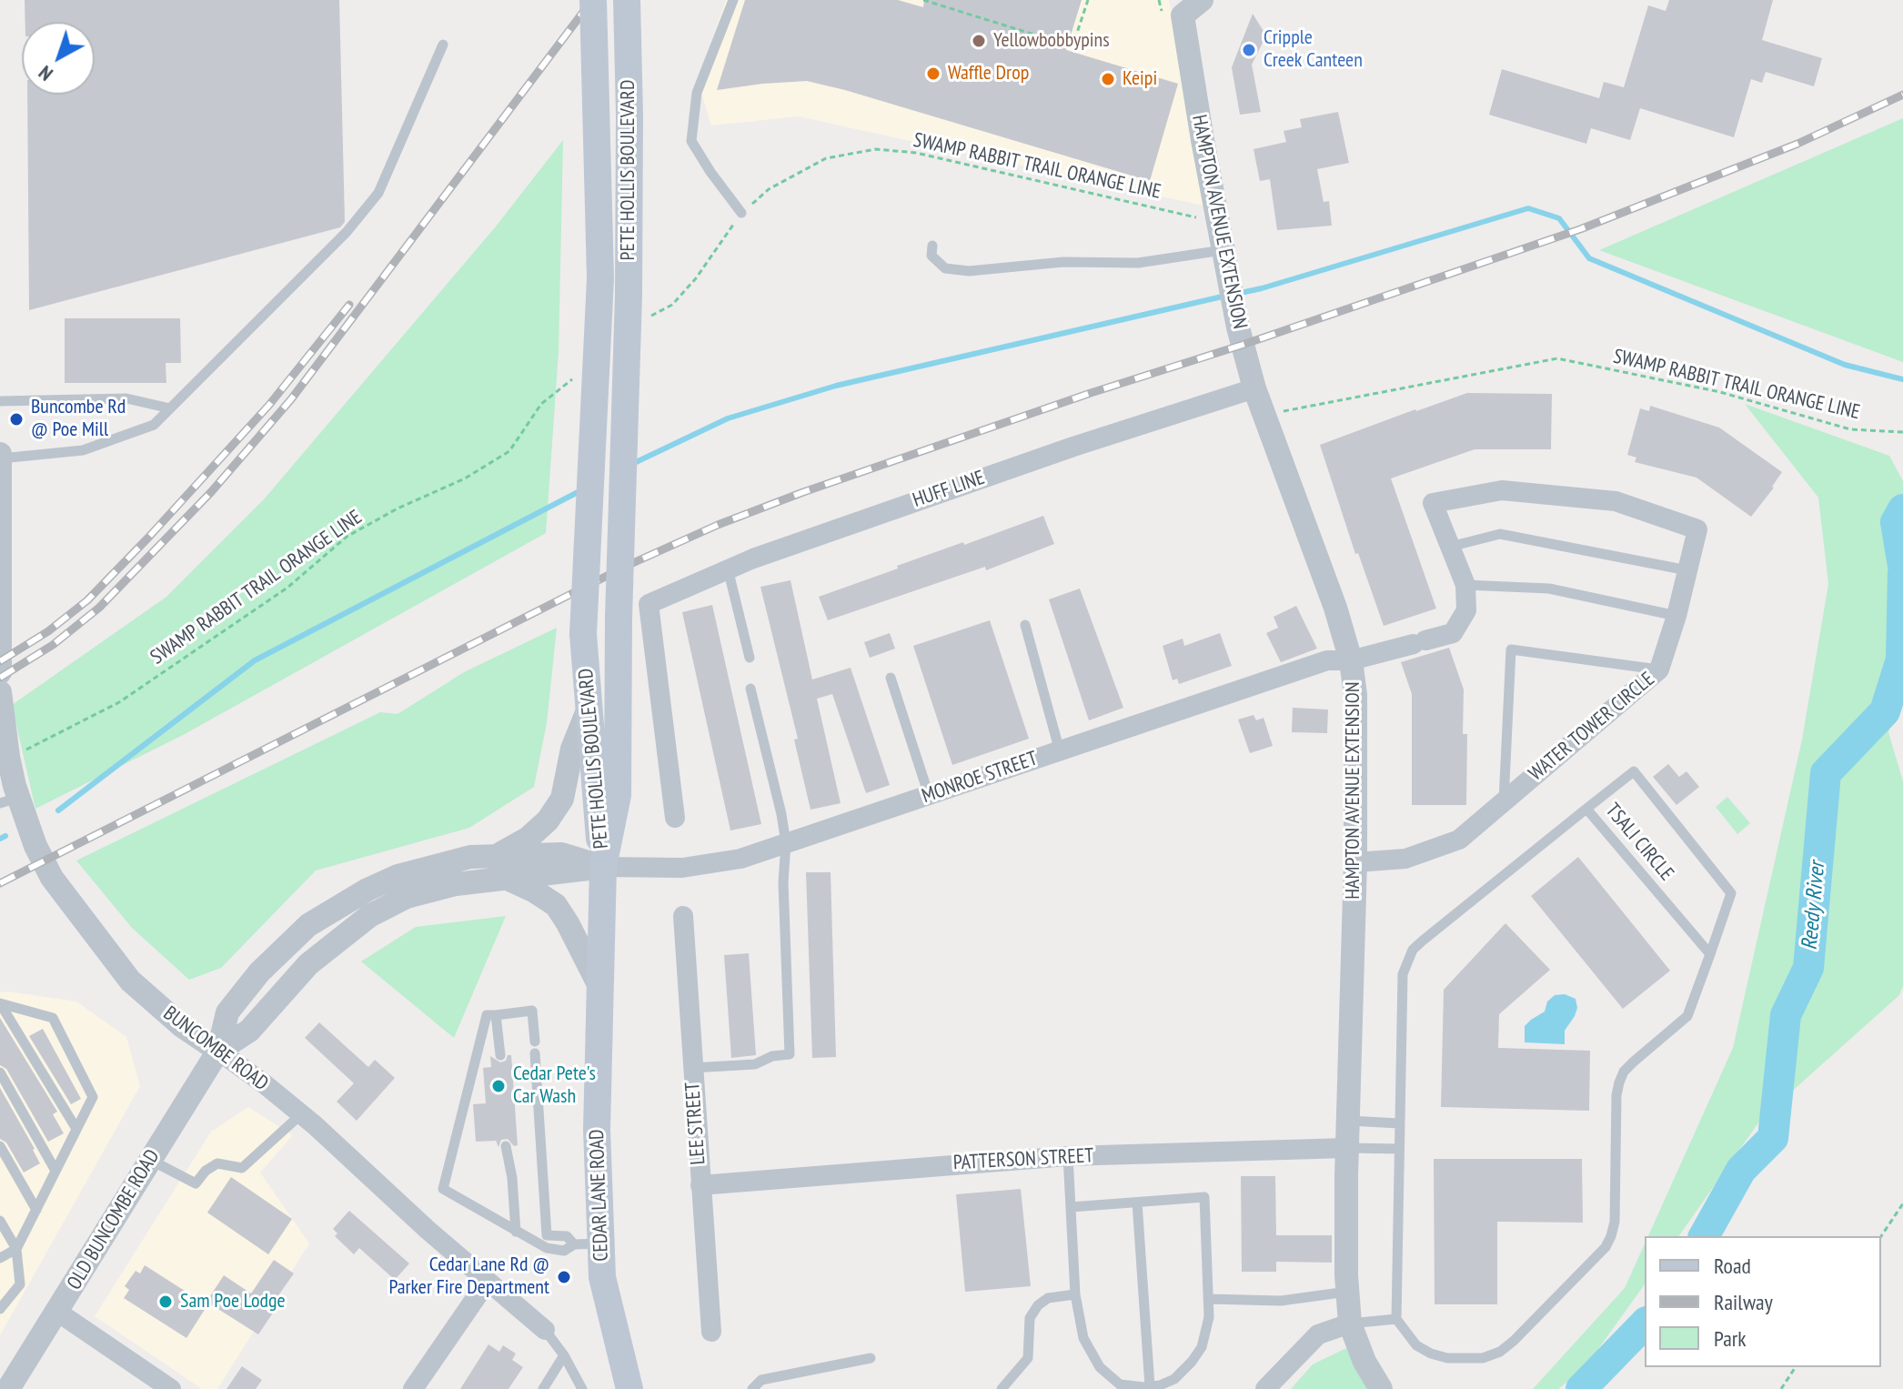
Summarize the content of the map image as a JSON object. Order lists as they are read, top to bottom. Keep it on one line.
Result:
{"streets":{"main road":["PETE HOLLIS BOULEVARD","CEDAR LANE ROAD"],"street":["HAMPTON AVENUE EXTENSION","HUFF LINE","WATER TOWER CIRCLE","MONROE STREET","BUNCOMBE ROAD","LEE STREET","PATTERSON STREET","OLD BUNCOMBE ROAD"],"lane":["TSALI CIRCLE"],"path":["SWAMP RABBIT TRAIL ORANGE LINE"]},"crossings":[["SWAMP RABBIT TRAIL ORANGE LINE","HAMPTON AVENUE EXTENSION"],["SWAMP RABBIT TRAIL ORANGE LINE","BUNCOMBE ROAD"],["PETE HOLLIS BOULEVARD","MONROE STREET"],["PETE HOLLIS BOULEVARD","CEDAR LANE ROAD"],["PETE HOLLIS BOULEVARD","OLD BUNCOMBE ROAD"],["HAMPTON AVENUE EXTENSION","HUFF LINE"],["HAMPTON AVENUE EXTENSION","WATER TOWER CIRCLE"],["HAMPTON AVENUE EXTENSION","MONROE STREET"],["HAMPTON AVENUE EXTENSION","PATTERSON STREET"],["WATER TOWER CIRCLE","MONROE STREET"],["MONROE STREET","CEDAR LANE ROAD"],["MONROE STREET","OLD BUNCOMBE ROAD"],["BUNCOMBE ROAD","OLD BUNCOMBE ROAD"],["LEE STREET","PATTERSON STREET"],["CEDAR LANE ROAD","OLD BUNCOMBE ROAD"]],"water":["Reedy River"],"places":["Yellowbobbypins","Cripple Creek Canteen","Waffle Drop","Keipi","Buncombe Rd @ Poe Mill","Cedar Pete's Car Wash","Cedar Lane Rd @ Parker Fire Department","Sam Poe Lodge"],"legend":["Road","Railway","Park"],"north":"bottom left"}
